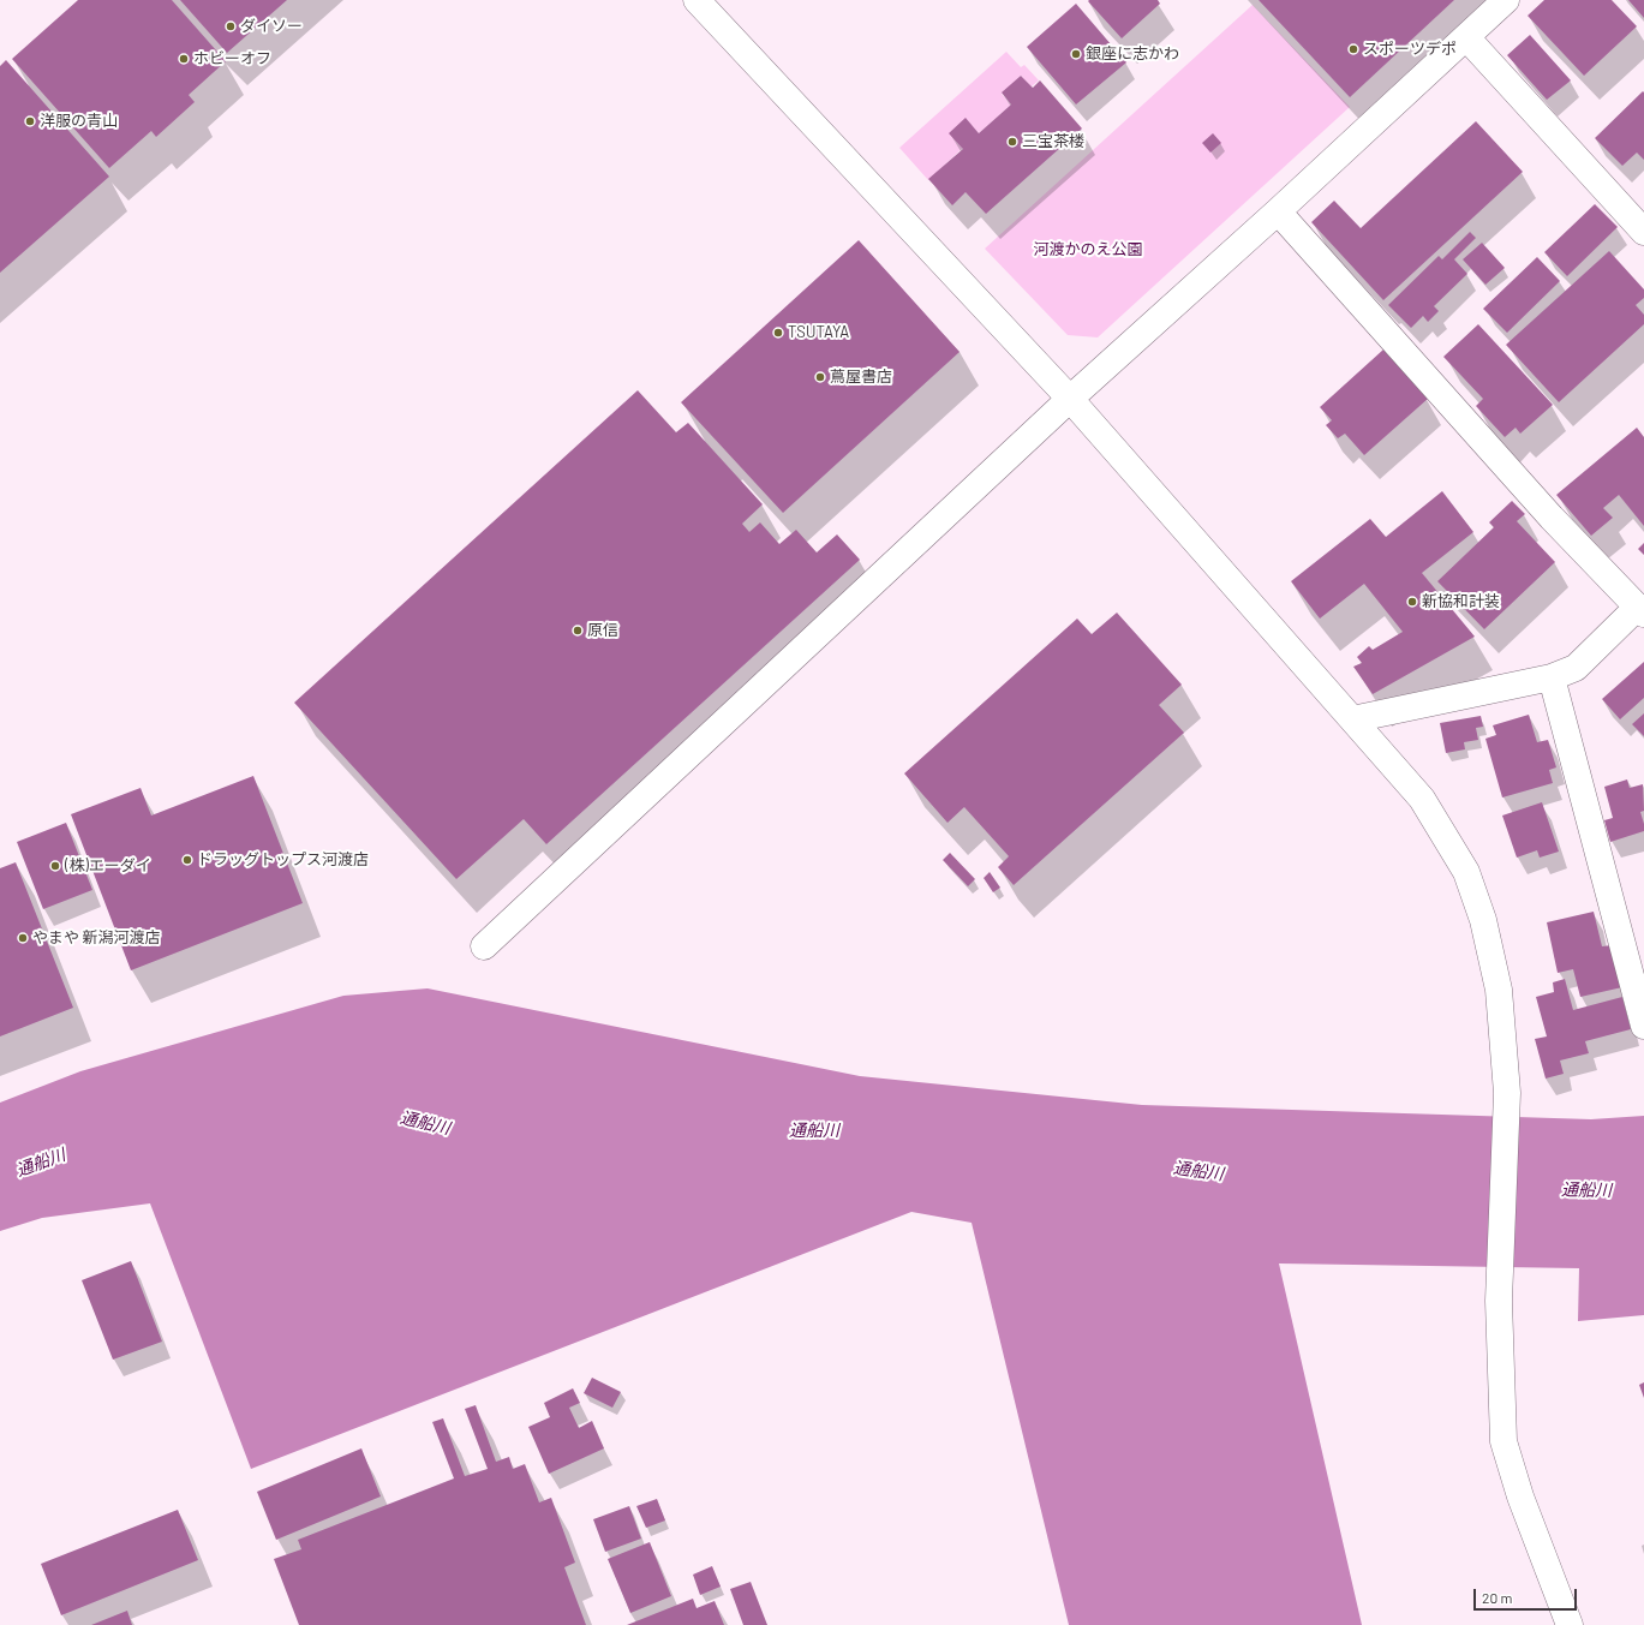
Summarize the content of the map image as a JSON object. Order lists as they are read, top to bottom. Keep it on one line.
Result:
{"water":["通船川"],"parks":["河渡かのえ公園"],"places":["ダイソー","スポーツデポ","銀座に志かわ","ホビーオフ","洋服の青山","三宝茶楼","TSUTAYA","蔦屋書店","新協和計装","原信","ドラッグトップス河渡店","(株)エーダイ","やまや 新潟河渡店"],"scale_bar":"20 m"}
